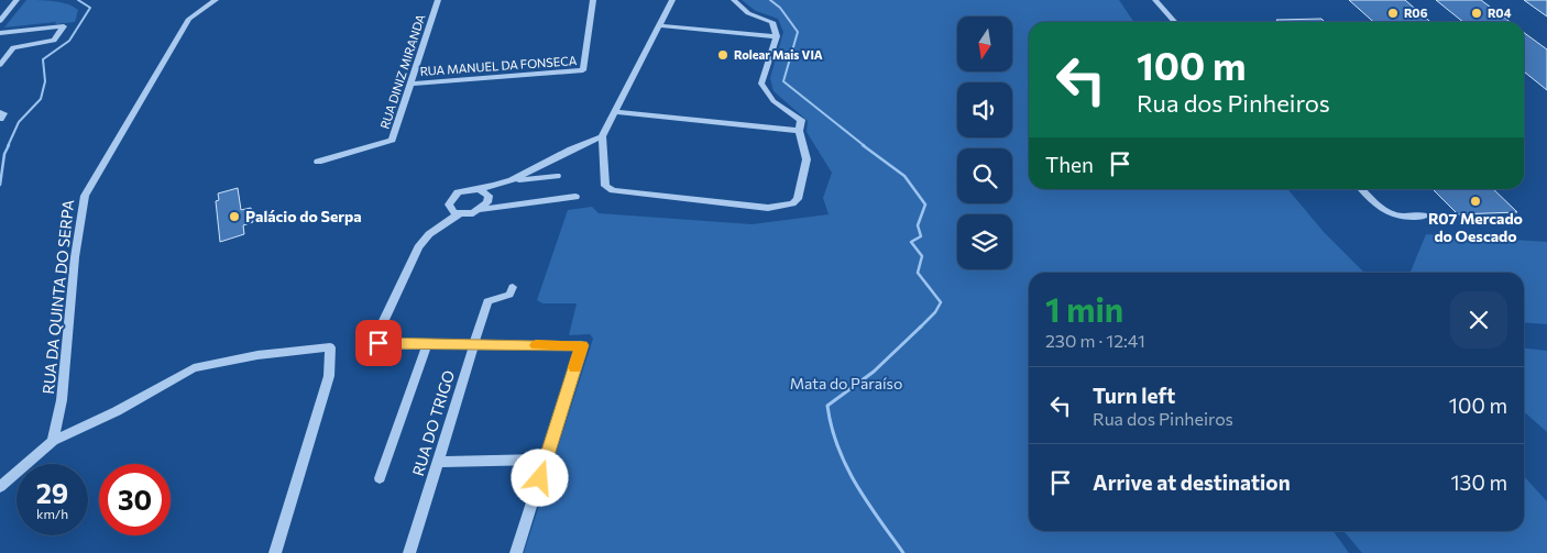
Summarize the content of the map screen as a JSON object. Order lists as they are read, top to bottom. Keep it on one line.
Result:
{"streets":{"street":["RUA MANUEL DA FONSECA","RUA DINIZ MIRANDA","RUA DA QUINTA DO SERPA","RUA DO TRIGO"]},"crossings":[["RUA MANUEL DA FONSECA","RUA DINIZ MIRANDA"]],"parks":["Mata do Paraíso"],"places":["R06","R04","Rolear Mais VIA","R07 Mercado do Oescado","Palácio do Serpa"],"north":"bottom","page":{"turn":["100 m","Rua dos Pinheiros"],"then":"Then","heading":["1 min","230 m · 12:41"],"list":[{"name":"Turn left","note":"Rua dos Pinheiros","value":"100 m"},{"name":"Arrive at destination","value":"130 m"}],"speed":"29 km/h","limit":"30"}}
